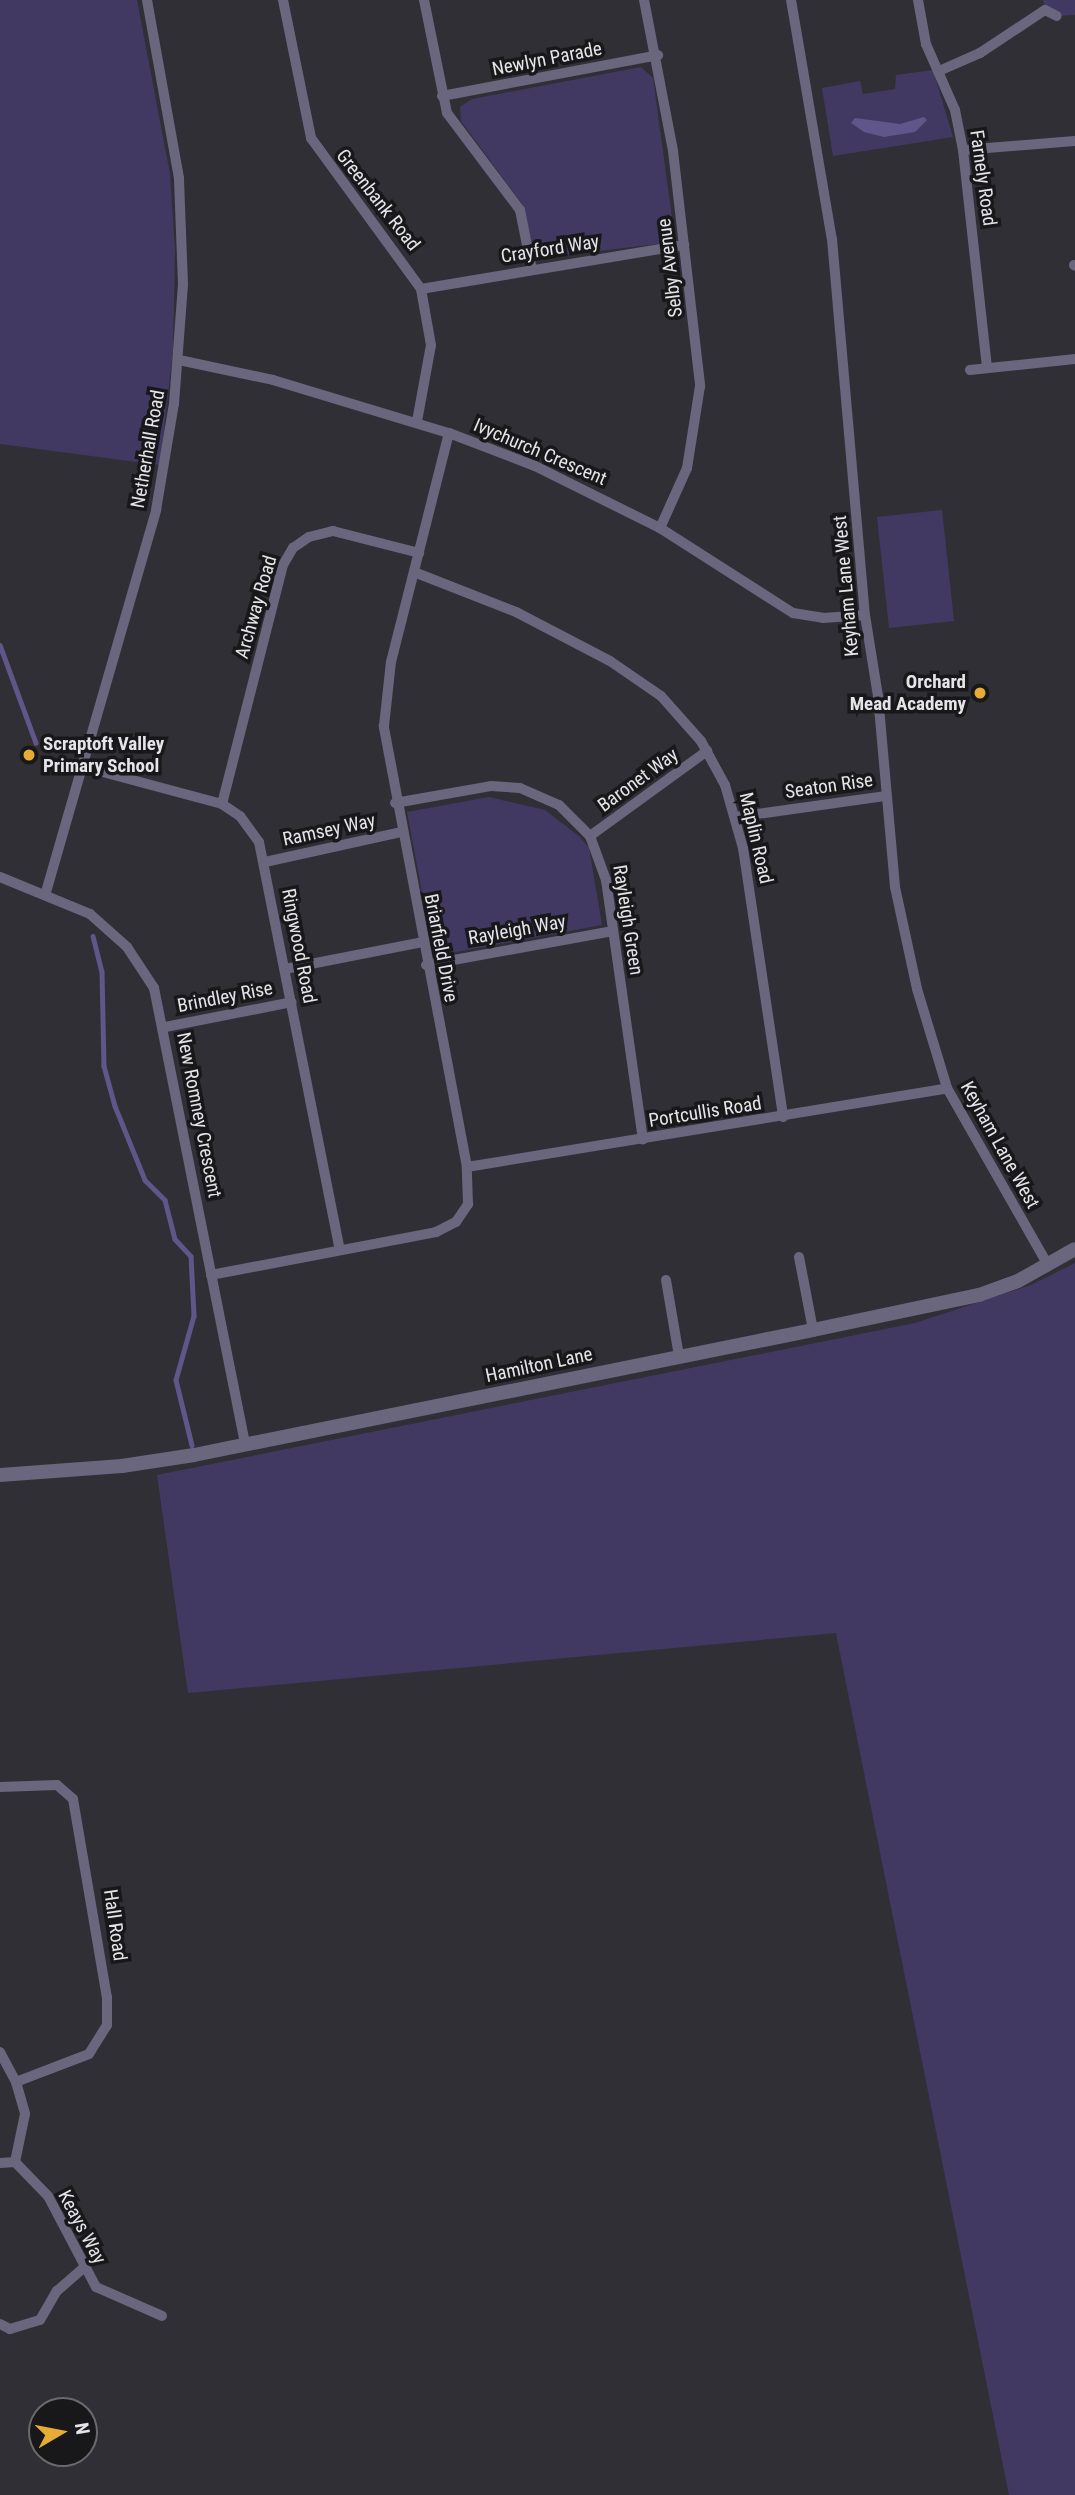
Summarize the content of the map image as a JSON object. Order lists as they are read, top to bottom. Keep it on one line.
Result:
{"streets":{"street":["Newlyn Parade","Farnely Road","Greenbank Road","Crayford Way","Selby Avenue","Netherhall Road","Ivychurch Crescent","Keyham Lane West","Archway Road","Baronet Way","Seaton Rise","Ramsey Way","Maplin Road","Rayleigh Green","Rayleigh Way","Ringwood Road","Briarfield Drive","Brindley Rise","Portcullis Road","New Romney Crescent","Hamilton Lane","Hall Road","Keays Way"]},"crossings":[["Newlyn Parade","Selby Avenue"],["Greenbank Road","Crayford Way"],["Greenbank Road","Ivychurch Crescent"],["Crayford Way","Selby Avenue"],["Selby Avenue","Ivychurch Crescent"],["Netherhall Road","Ivychurch Crescent"],["Netherhall Road","Ringwood Road"],["Netherhall Road","New Romney Crescent"],["Ivychurch Crescent","Keyham Lane West"],["Ivychurch Crescent","Briarfield Drive"],["Keyham Lane West","Seaton Rise"],["Keyham Lane West","Portcullis Road"],["Keyham Lane West","Hamilton Lane"],["Archway Road","Ringwood Road"],["Archway Road","Briarfield Drive"],["Baronet Way","Maplin Road"],["Baronet Way","Rayleigh Green"],["Seaton Rise","Maplin Road"],["Ramsey Way","Ringwood Road"],["Ramsey Way","Briarfield Drive"],["Maplin Road","Briarfield Drive"],["Maplin Road","Portcullis Road"],["Rayleigh Green","Rayleigh Way"],["Rayleigh Green","Briarfield Drive"],["Rayleigh Green","Portcullis Road"],["Rayleigh Way","Briarfield Drive"],["Ringwood Road","Briarfield Drive"],["Ringwood Road","Brindley Rise"],["Briarfield Drive","Portcullis Road"],["Briarfield Drive","New Romney Crescent"],["Brindley Rise","New Romney Crescent"],["New Romney Crescent","Hamilton Lane"]],"places":["Orchard Mead Academy","Scraptoft Valley Primary School"],"north":"right"}
